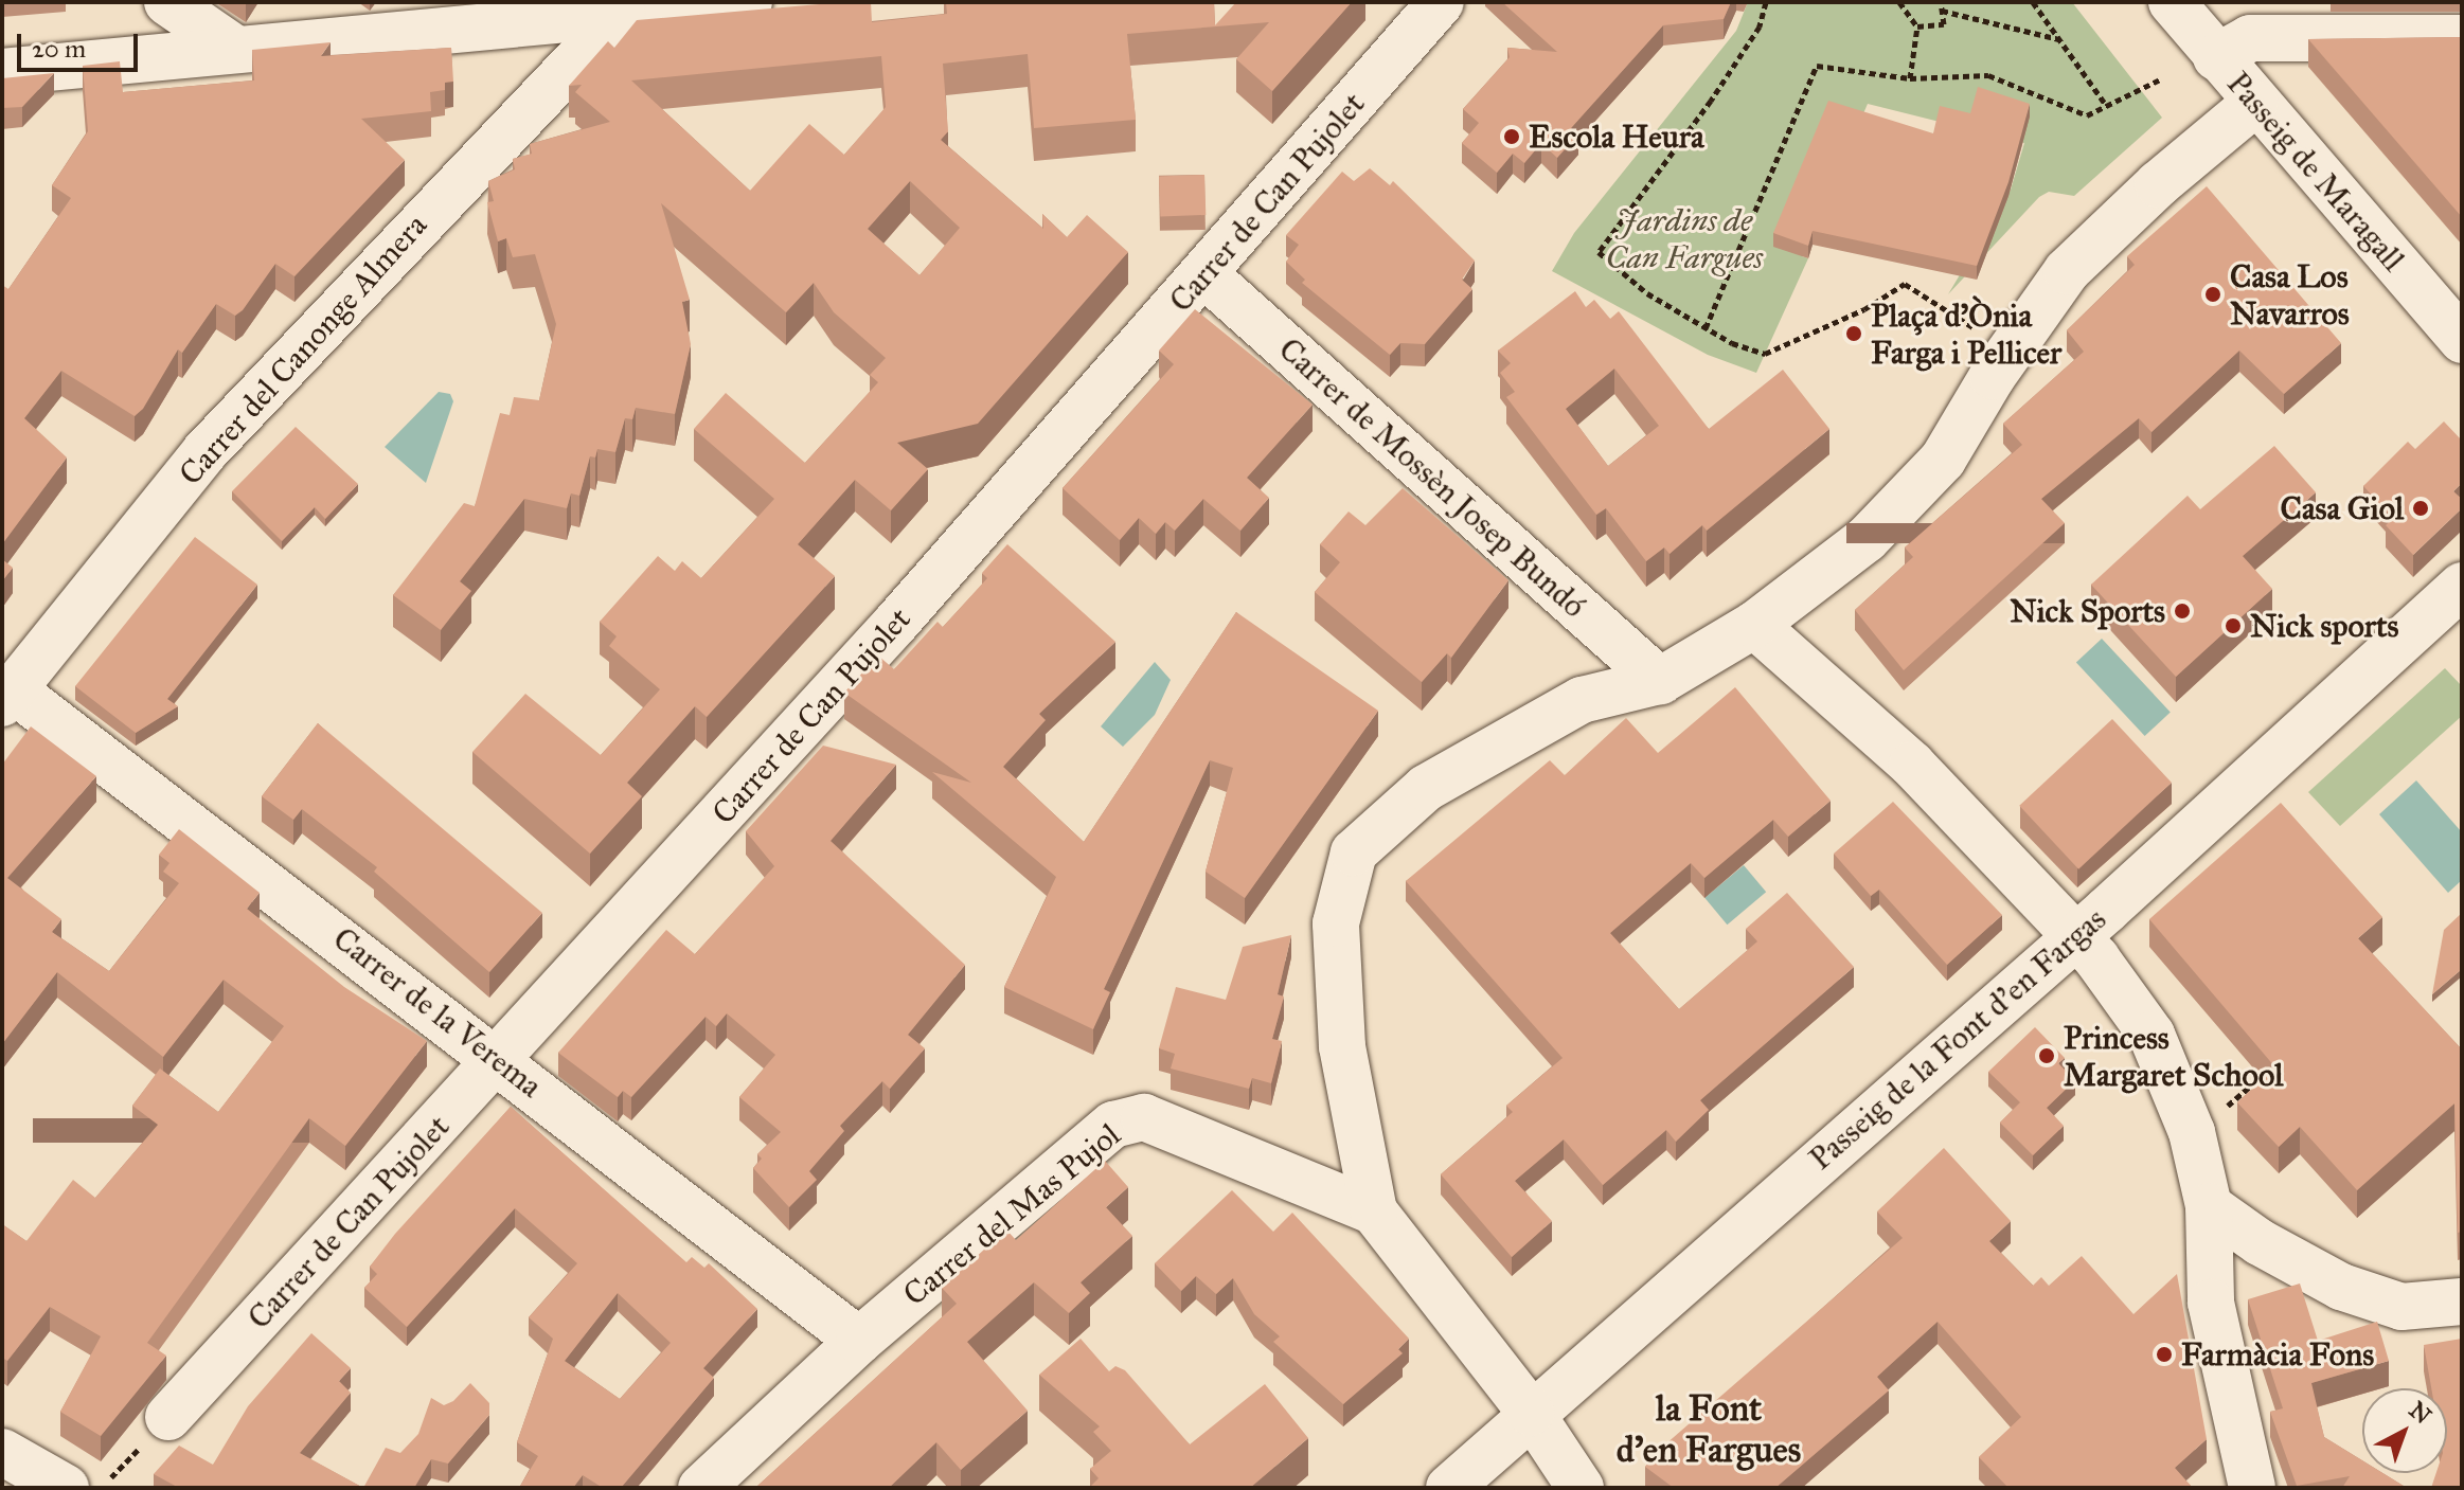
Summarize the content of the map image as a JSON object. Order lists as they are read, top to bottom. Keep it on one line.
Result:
{"streets":{"street":["Passeig de Maragall","Carrer de Can Pujolet","Carrer del Canonge Almera","Carrer de Mossèn Josep Bundó","Carrer de la Verema","Passeig de la Font d'en Fargas","Carrer del Mas Pujol"]},"crossings":[["Carrer de Can Pujolet","Carrer de Mossèn Josep Bundó"],["Carrer de Can Pujolet","Carrer de la Verema"],["Carrer del Canonge Almera","Carrer de la Verema"],["Carrer de la Verema","Carrer del Mas Pujol"]],"districts":["la Font d'en Fargues"],"parks":["Jardins de Can Fargues"],"places":["Escola Heura","Casa Los Navarros","Plaça d'Ònia Farga i Pellicer","Casa Giol","Nick Sports","Nick sports","Princess Margaret School","Farmàcia Fons"],"scale_bar":"20 m","north":"top right"}
